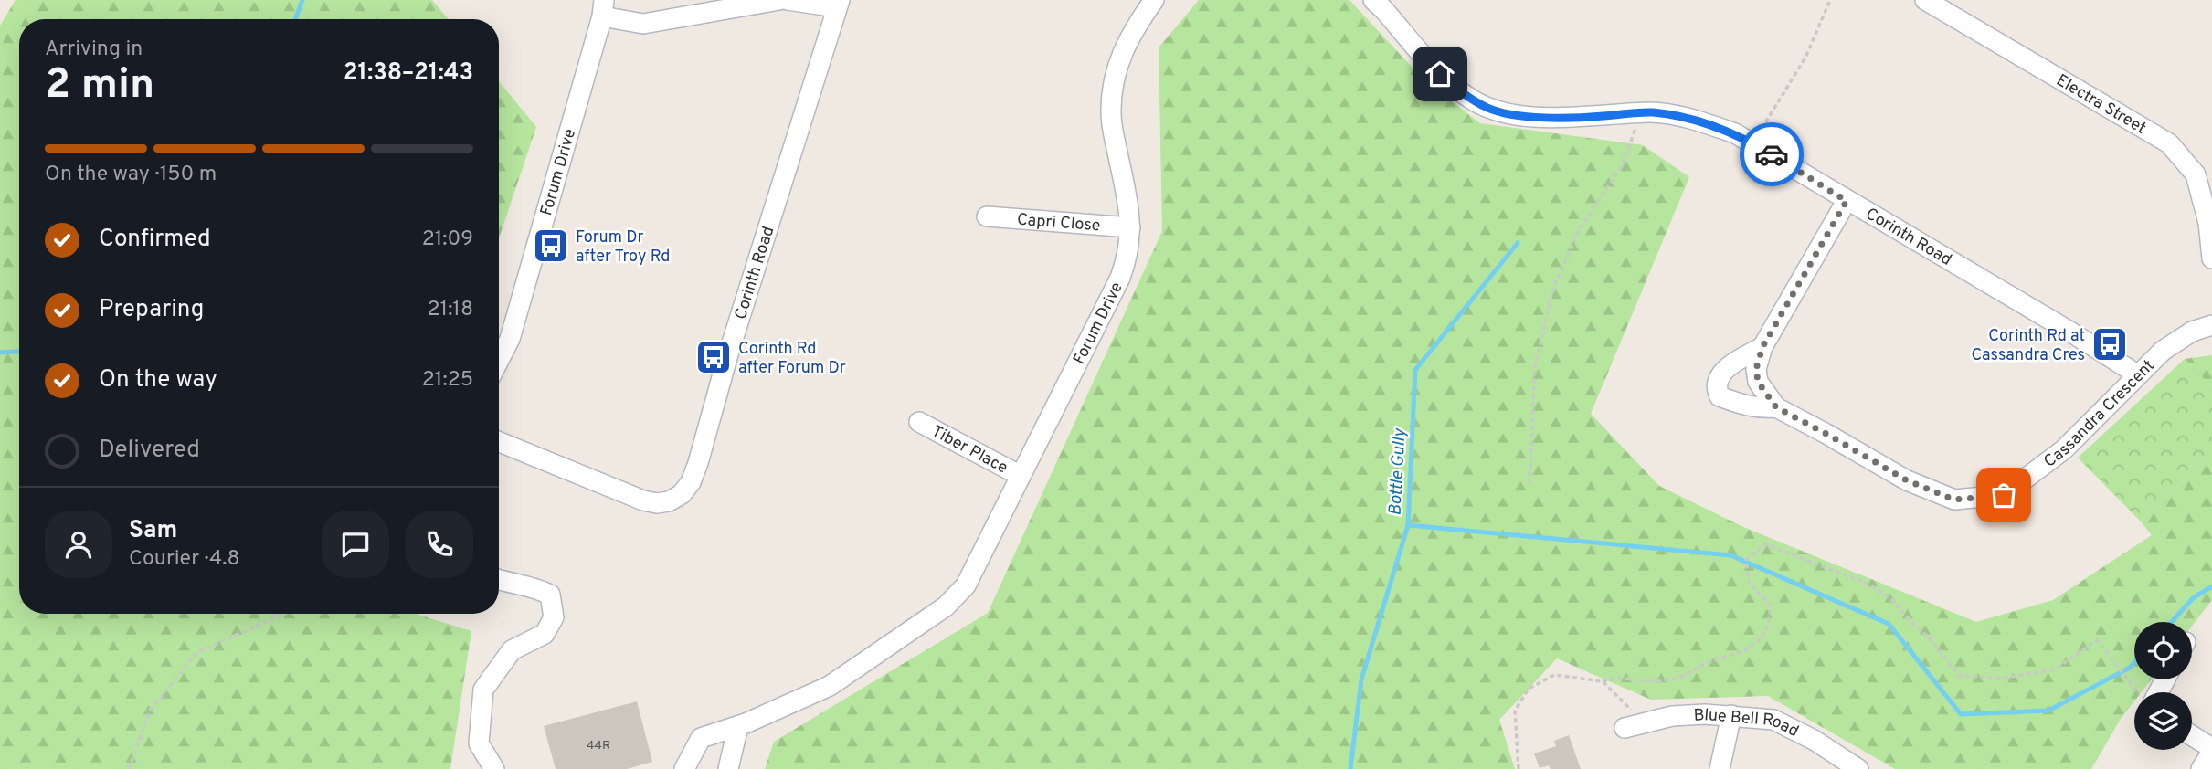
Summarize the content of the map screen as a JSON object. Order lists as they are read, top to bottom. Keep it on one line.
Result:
{"streets":{"street":["Electra Street","Forum Drive","Capri Close","Corinth Road","Cassandra Crescent","Tiber Place","Blue Bell Road"]},"crossings":[["Forum Drive","Capri Close"],["Forum Drive","Tiber Place"],["Corinth Road","Cassandra Crescent"]],"water":["Bottle Gully"],"places":{"bus stop":["Forum Dr after Troy Rd","Corinth Rd at Cassandra Cres","Corinth Rd after Forum Dr"]},"house_numbers":["44R"],"page":{"heading":["2 min","Arriving in","21:38–21:43"],"panel":["Sam","Courier · 4.8"],"bar":"On the way · 150 m","list":[["Confirmed","21:09"],["Preparing","21:18"],["On the way","21:25"],"Delivered"]}}
